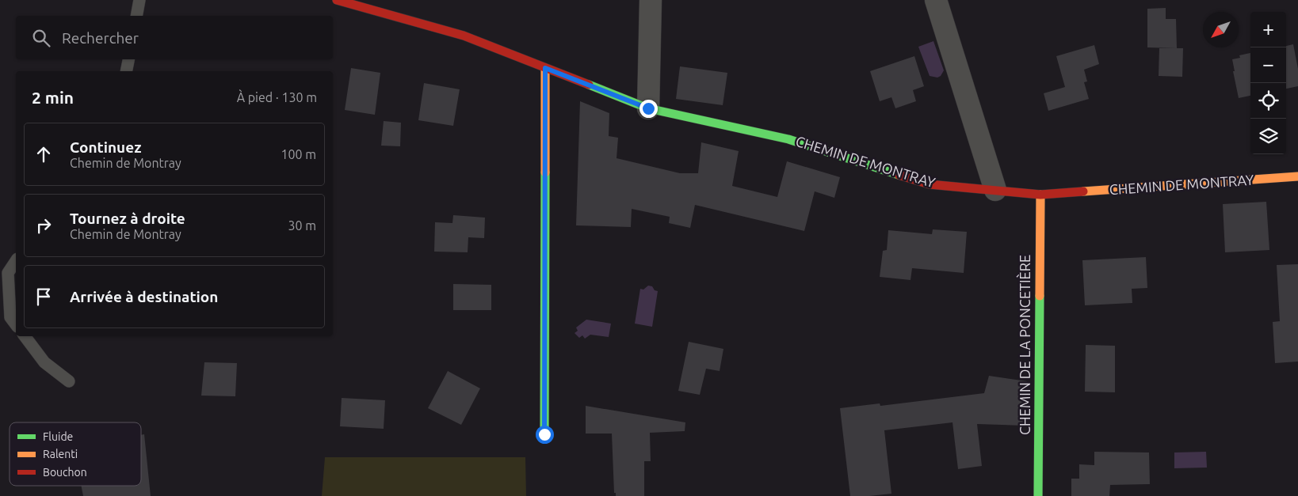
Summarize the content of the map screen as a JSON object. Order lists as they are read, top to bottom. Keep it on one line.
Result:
{"streets":{"street":["CHEMIN DE MONTRAY","CHEMIN DE LA PONCETIÈRE"]},"crossings":[["CHEMIN DE MONTRAY","CHEMIN DE LA PONCETIÈRE"]],"legend":["Fluide","Ralenti","Bouchon"],"north":"bottom left","page":{"map_buttons":["+","−"],"search":"Rechercher","heading":["2 min","À pied · 130 m"],"list":[["Continuez","Chemin de Montray","100 m"],["Tournez à droite","Chemin de Montray","30 m"],"Arrivée à destination"]}}
